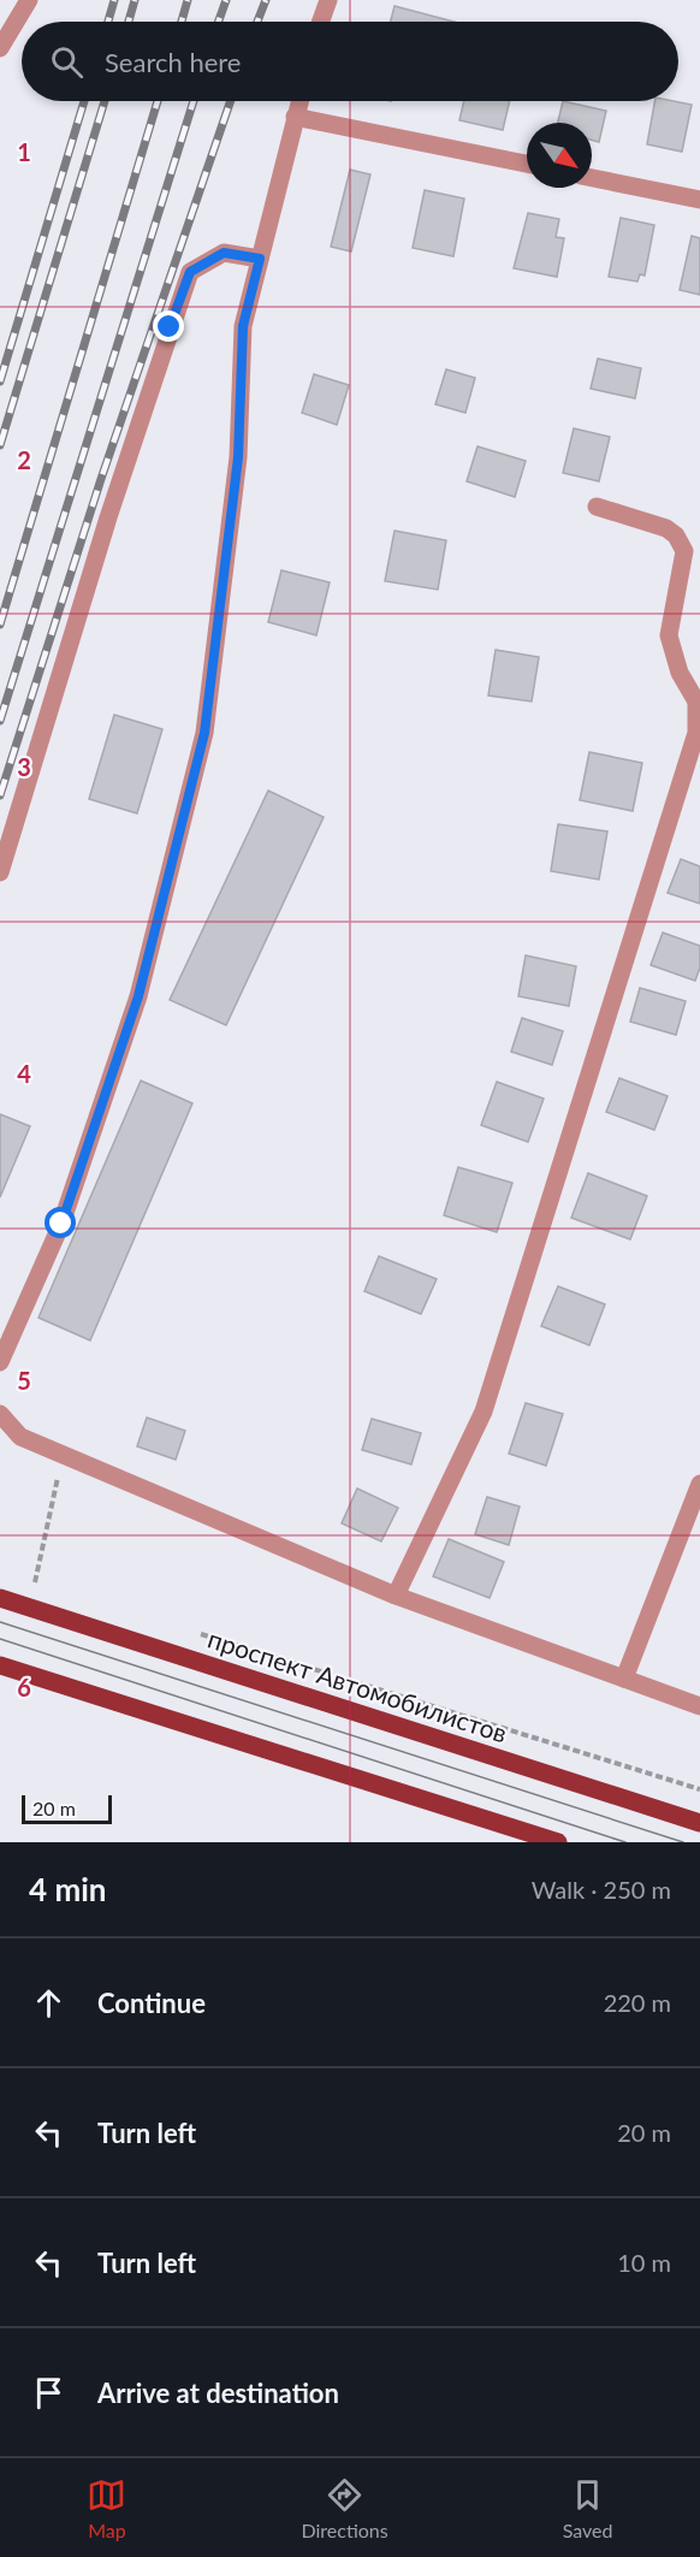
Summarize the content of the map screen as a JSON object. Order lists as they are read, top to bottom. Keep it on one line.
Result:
{"streets":{"main road":["проспект Автомобилистов"]},"scale_bar":"20 m","north":"bottom right","page":{"search":"Search here","scale":"20 m","heading":["4 min","Walk · 250 m"],"list":[["Continue","220 m"],["Turn left","20 m"],["Turn left","10 m"],"Arrive at destination"],"nav":["Map","Directions","Saved"]},"grid":{"rows":["1","2","3","4","5","6"]}}
